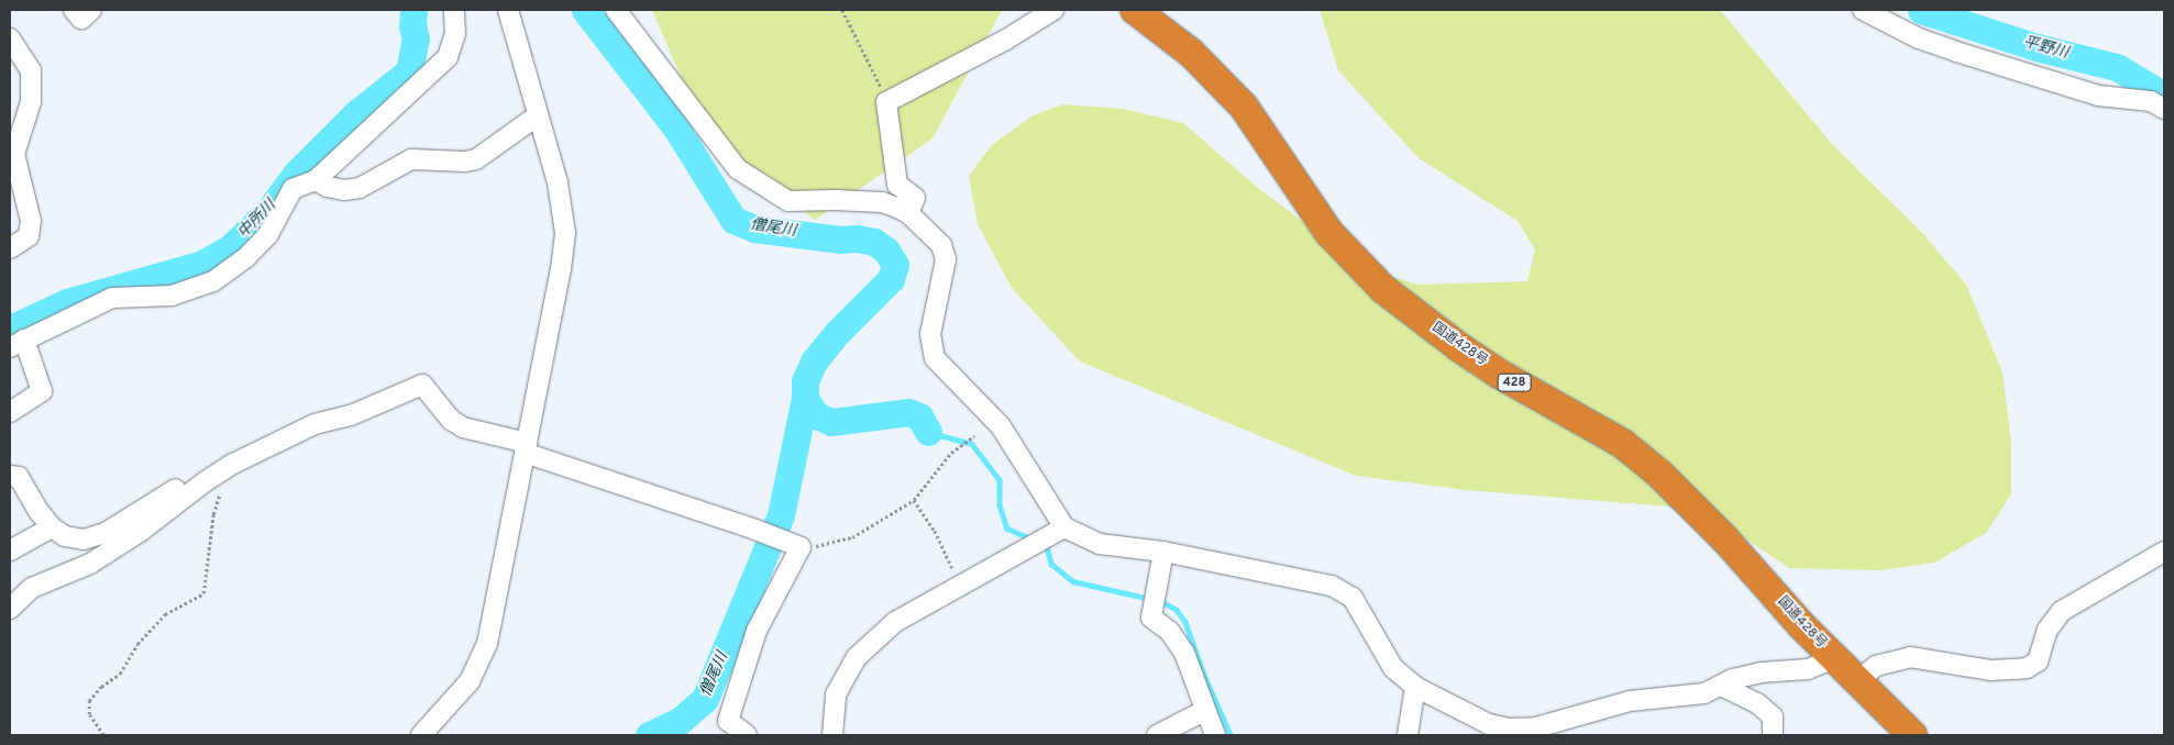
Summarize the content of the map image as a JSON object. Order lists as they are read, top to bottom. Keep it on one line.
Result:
{"streets":{"highway":["国道428号","428"]},"water":["平野川","中所川","僧尾川"]}
